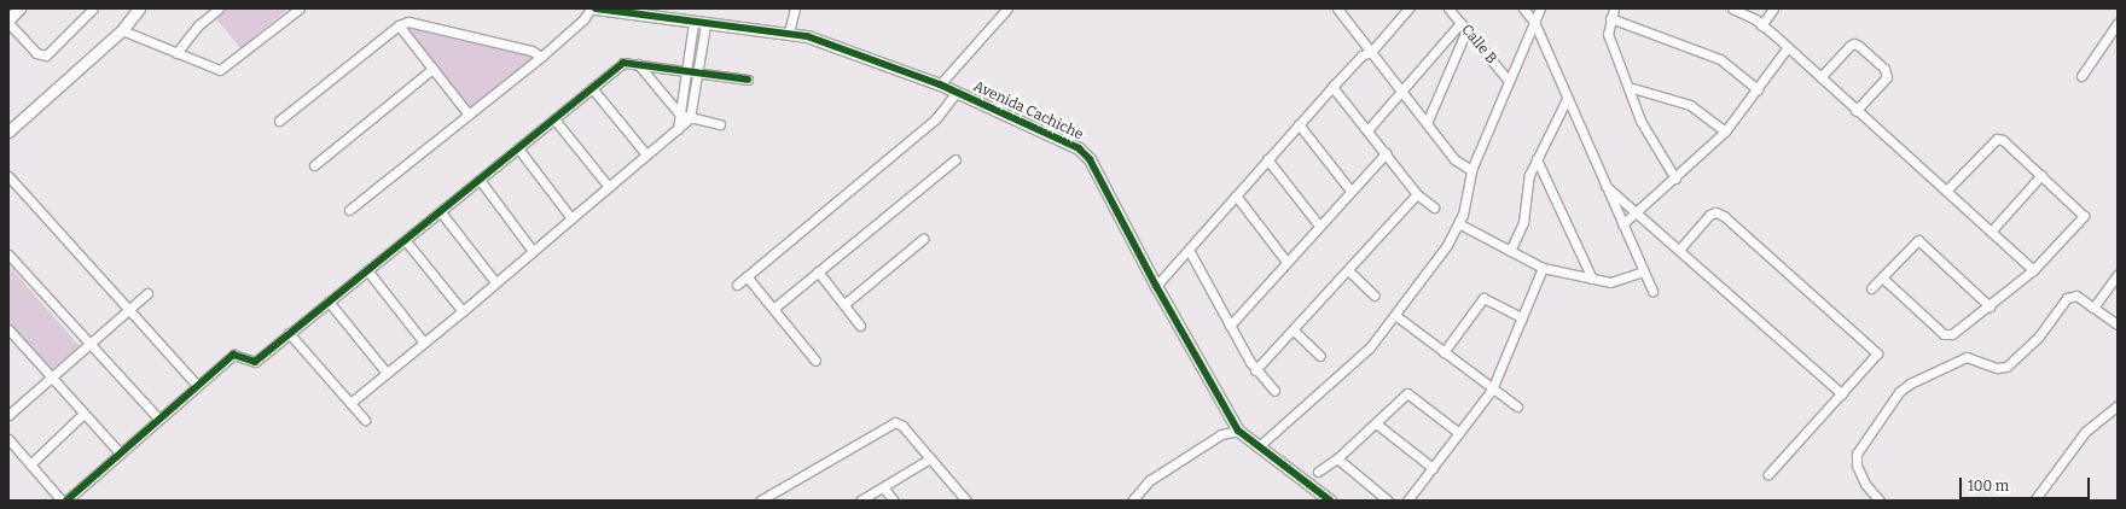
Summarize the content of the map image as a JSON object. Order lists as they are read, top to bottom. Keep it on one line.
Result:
{"streets":{"street":["Calle B","Avenida Cachiche"]},"scale_bar":"100 m"}
